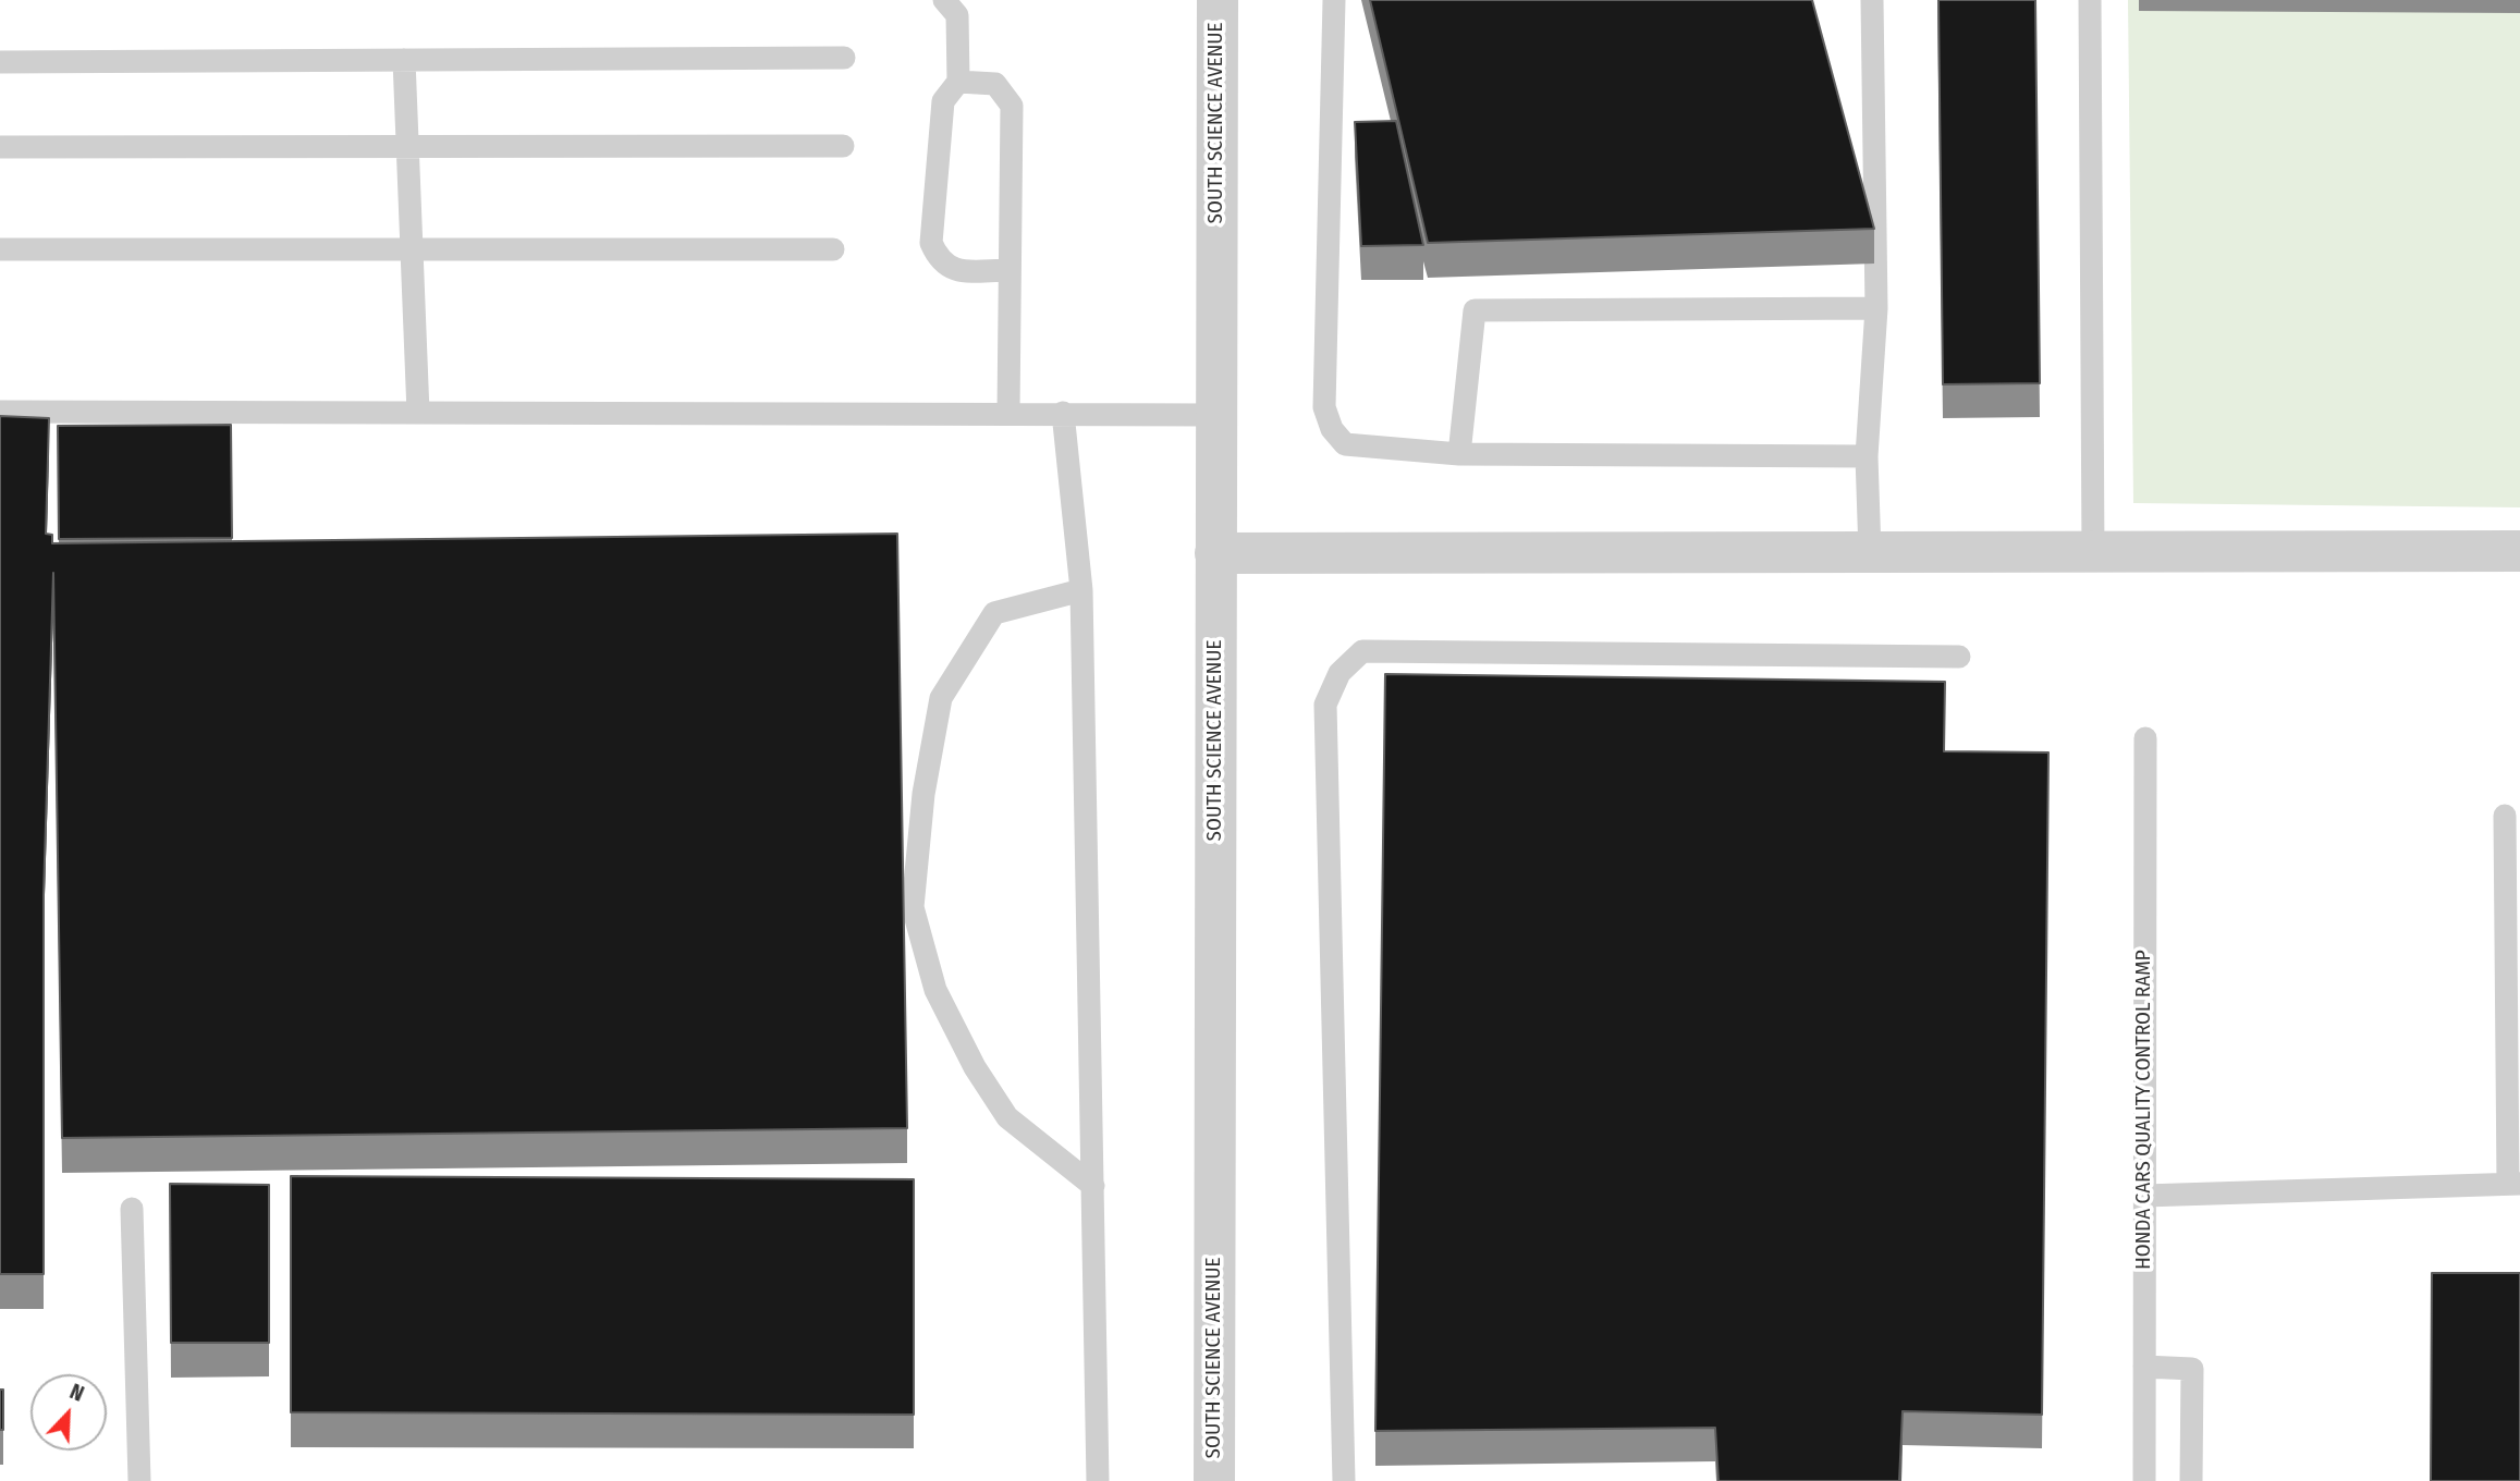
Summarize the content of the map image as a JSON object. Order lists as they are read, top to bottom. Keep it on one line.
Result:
{"streets":{"street":["SOUTH SCIENCE AVENUE"],"lane":["HONDA CARS QUALITY CONTROL RAMP"]},"north":"top right"}
